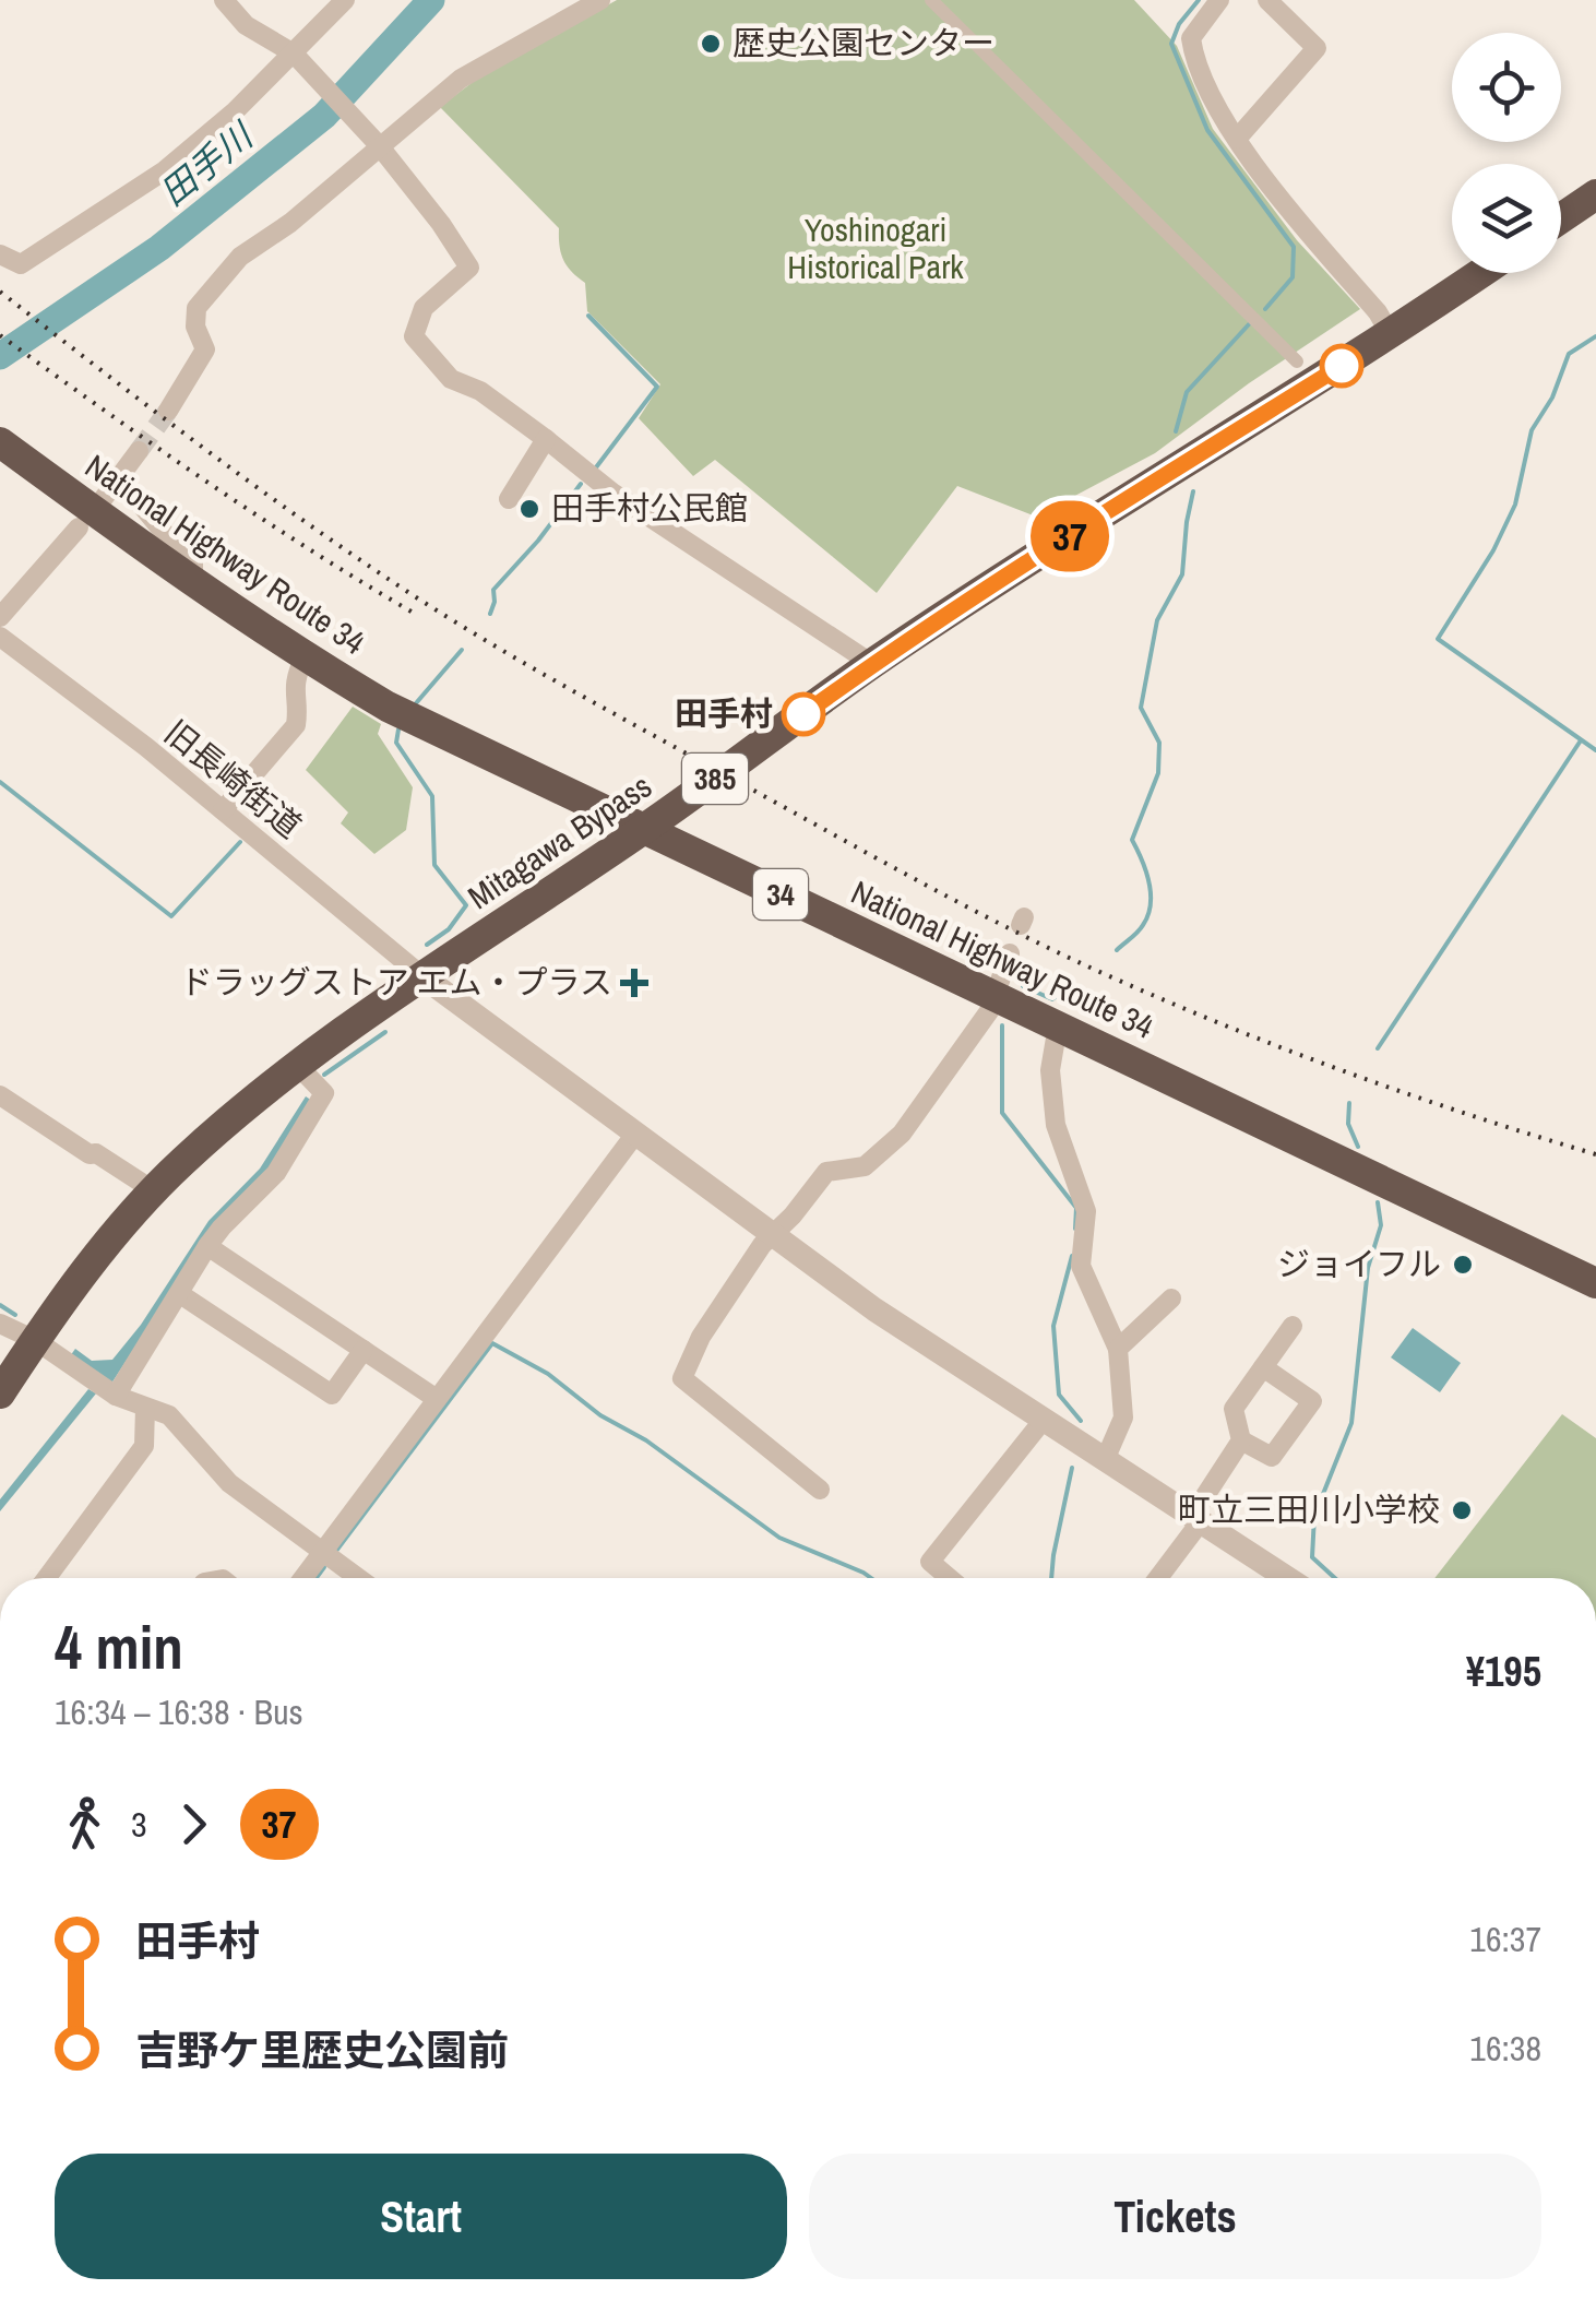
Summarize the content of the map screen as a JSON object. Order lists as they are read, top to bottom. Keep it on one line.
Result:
{"streets":{"highway":["National Highway Route 34","385","Mitagawa Bypass","34"],"street":["旧長崎街道"]},"crossings":[["National Highway Route 34","Mitagawa Bypass"],["旧長崎街道","Mitagawa Bypass"]],"water":["田手川"],"parks":["Yoshinogari Historical Park"],"places":{"other":["歴史公園センター","田手村公民館","田手村","ジョイフル","町立三田川小学校"],"health":["ドラッグストア エム・プラス"]},"lines":["bus line 37"],"page":{"on_map":"37","heading":["4 min","16:34 – 16:38 · Bus","¥195"],"legs":["3","37"],"list":[{"name":"田手村","value":"16:37"},{"name":"吉野ケ里歴史公園前","value":"16:38"}],"buttons":["Start","Tickets"]}}
